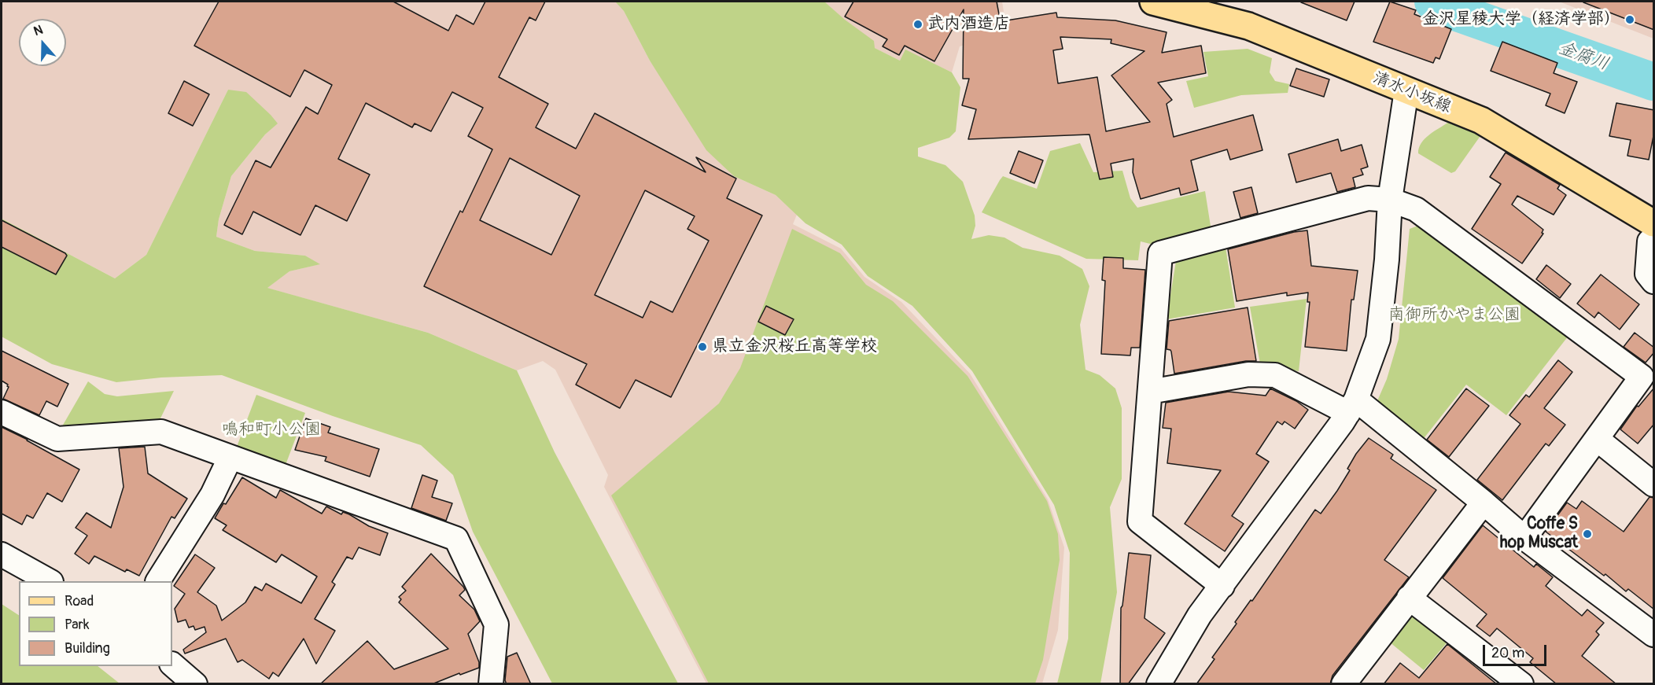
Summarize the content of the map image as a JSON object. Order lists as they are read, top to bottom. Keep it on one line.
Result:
{"streets":{"main road":["清水小坂線"]},"water":["金腐川"],"parks":["南御所かやま公園","鳴和町小公園"],"places":["金沢星稜大学（経済学部）","武内酒造店","県立金沢桜丘高等学校","Coffe S hop Muscat"],"legend":["Road","Park","Building"],"scale_bar":"20 m","north":"top"}
